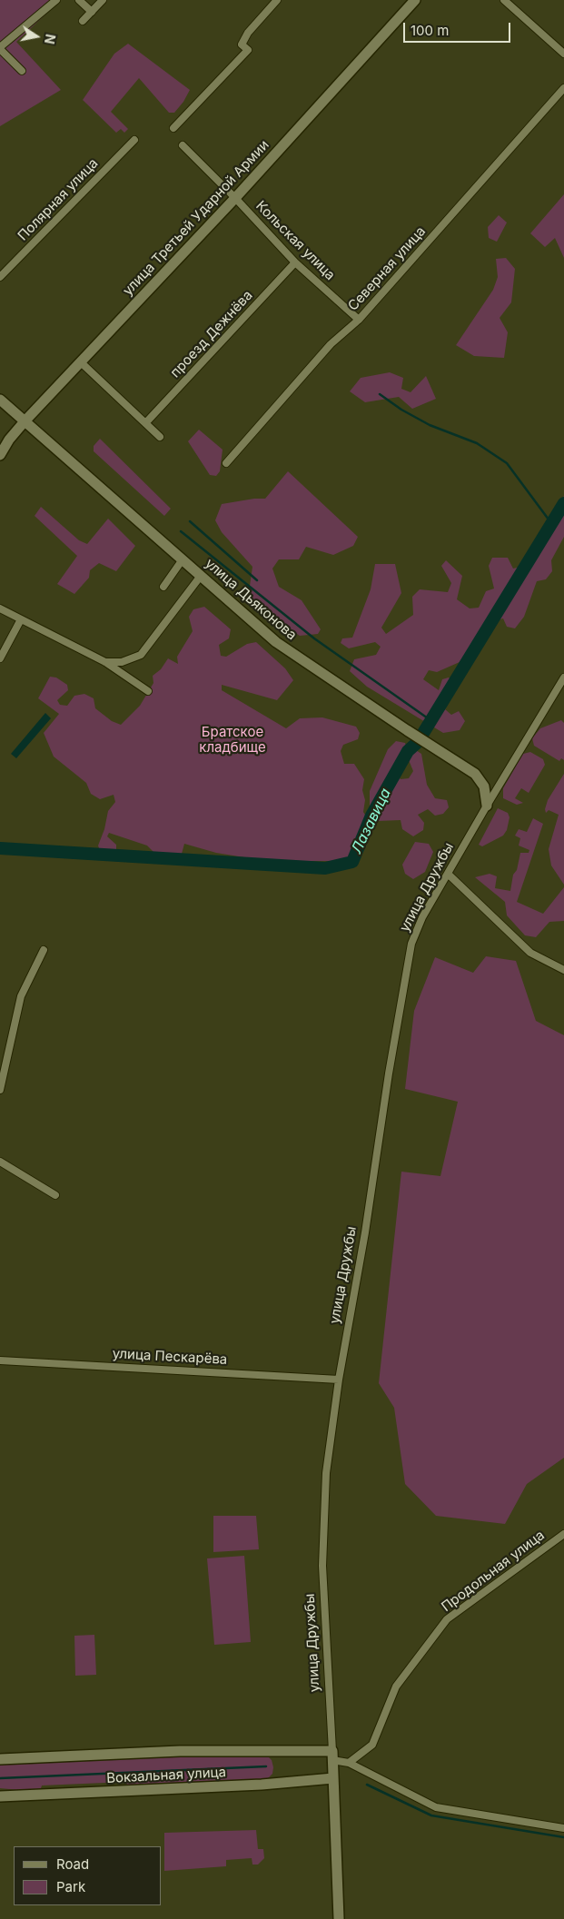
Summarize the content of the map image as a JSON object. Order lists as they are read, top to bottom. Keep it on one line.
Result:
{"streets":{"main road":["улица Третьей Ударной Армии","улица Дьяконова","улица Дружбы","Вокзальная улица"],"street":["Полярная улица","Кольская улица","Северная улица","проезд Дежнёва","улица Пескарёва","Продольная улица"]},"crossings":[["улица Третьей Ударной Армии","Кольская улица"],["улица Третьей Ударной Армии","улица Дьяконова"],["Кольская улица","Северная улица"],["Кольская улица","проезд Дежнёва"],["улица Дьяконова","улица Дружбы"],["улица Дружбы","улица Пескарёва"],["улица Дружбы","Вокзальная улица"],["Продольная улица","Вокзальная улица"]],"water":["Лазавица"],"parks":["Братское кладбище"],"legend":["Road","Park"],"scale_bar":"100 m","north":"right"}
